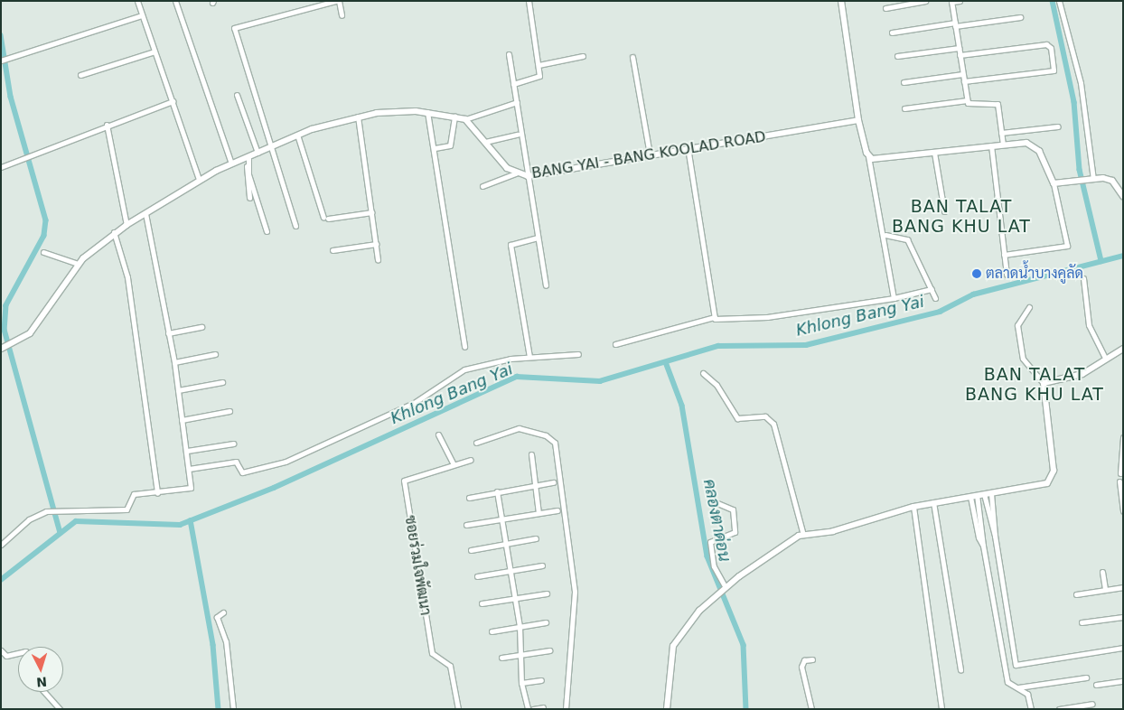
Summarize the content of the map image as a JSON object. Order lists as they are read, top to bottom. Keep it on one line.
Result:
{"streets":{"street":["BANG YAI - BANG KOOLAD ROAD","ซอยร่วมใจพัฒนา"]},"districts":["BAN TALAT BANG KHU LAT","BAN TALAT BANG KHU LAT"],"water":["Khlong Bang Yai","คลองตาด่อน"],"places":["ตลาดน้ำบางคูลัด"],"north":"bottom"}
